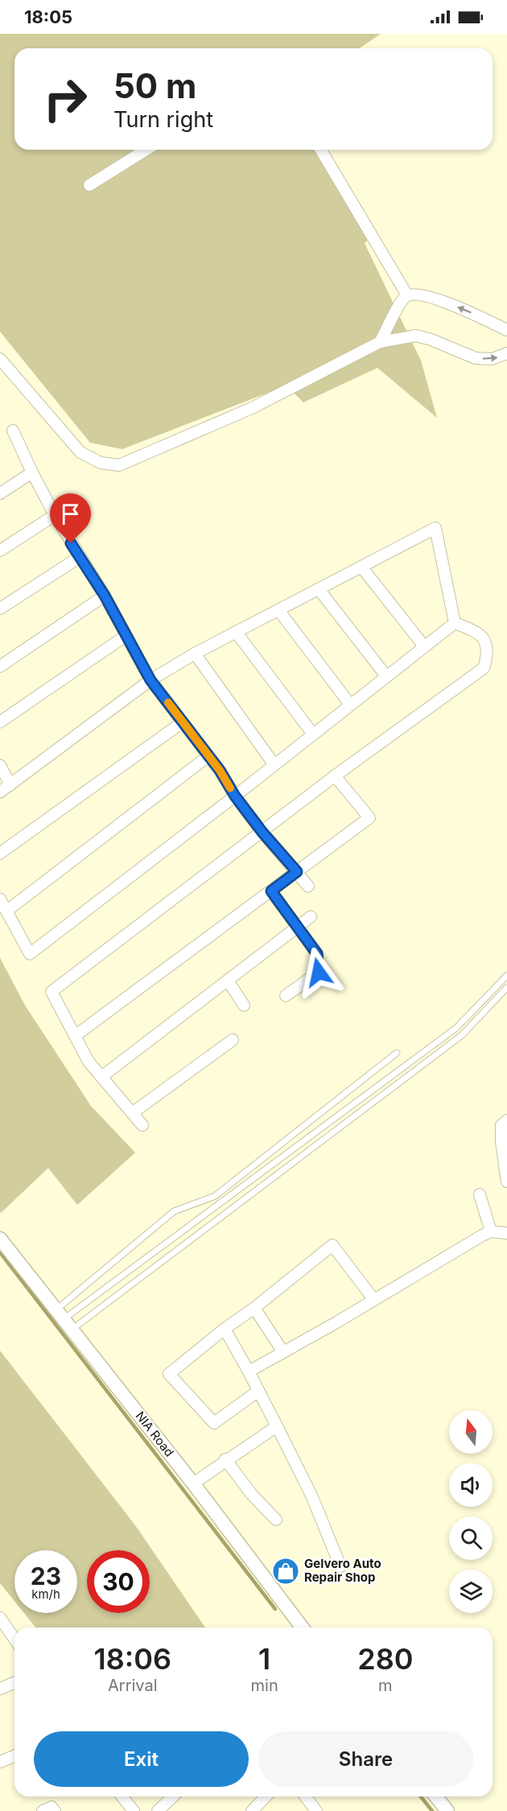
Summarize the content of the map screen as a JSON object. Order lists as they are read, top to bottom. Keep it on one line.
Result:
{"streets":{"street":["NIA Road"]},"places":{"shop":["Gelvero Auto Repair Shop"]},"north":"top","page":{"status":"18:05","turn":["50 m","Turn right"],"speed":"23 km/h","limit":"30","eta":["18:06","Arrival","1","min","280","m"],"buttons":["Exit","Share"]}}
